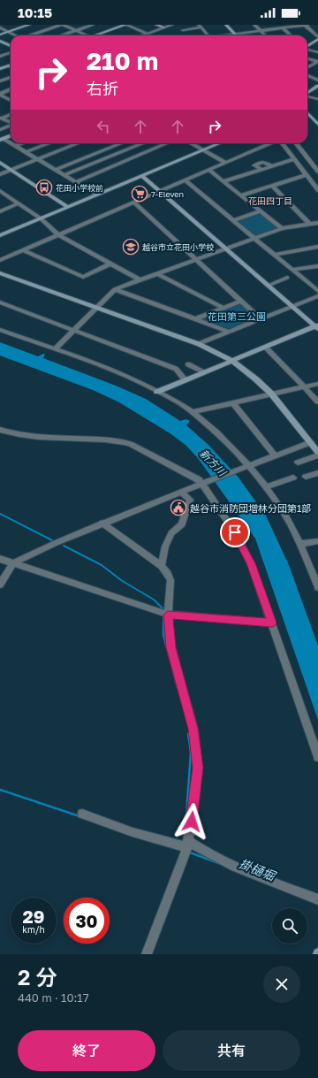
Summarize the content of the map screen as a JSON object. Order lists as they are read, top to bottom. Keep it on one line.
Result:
{"districts":["花田四丁目"],"water":["新方川","掛樋堀"],"parks":["花田第三公園"],"places":{"bus stop":["花田小学校前"],"supermarket":["7-Eleven"],"school or university":["越谷市立花田小学校"],"public building":["越谷市消防団増林分団第1部"]},"page":{"status":"10:15","turn":["210 m","右折"],"speed":"29 km/h","limit":"30","heading":["2 分","440 m · 10:17"],"buttons":["終了","共有"]}}
